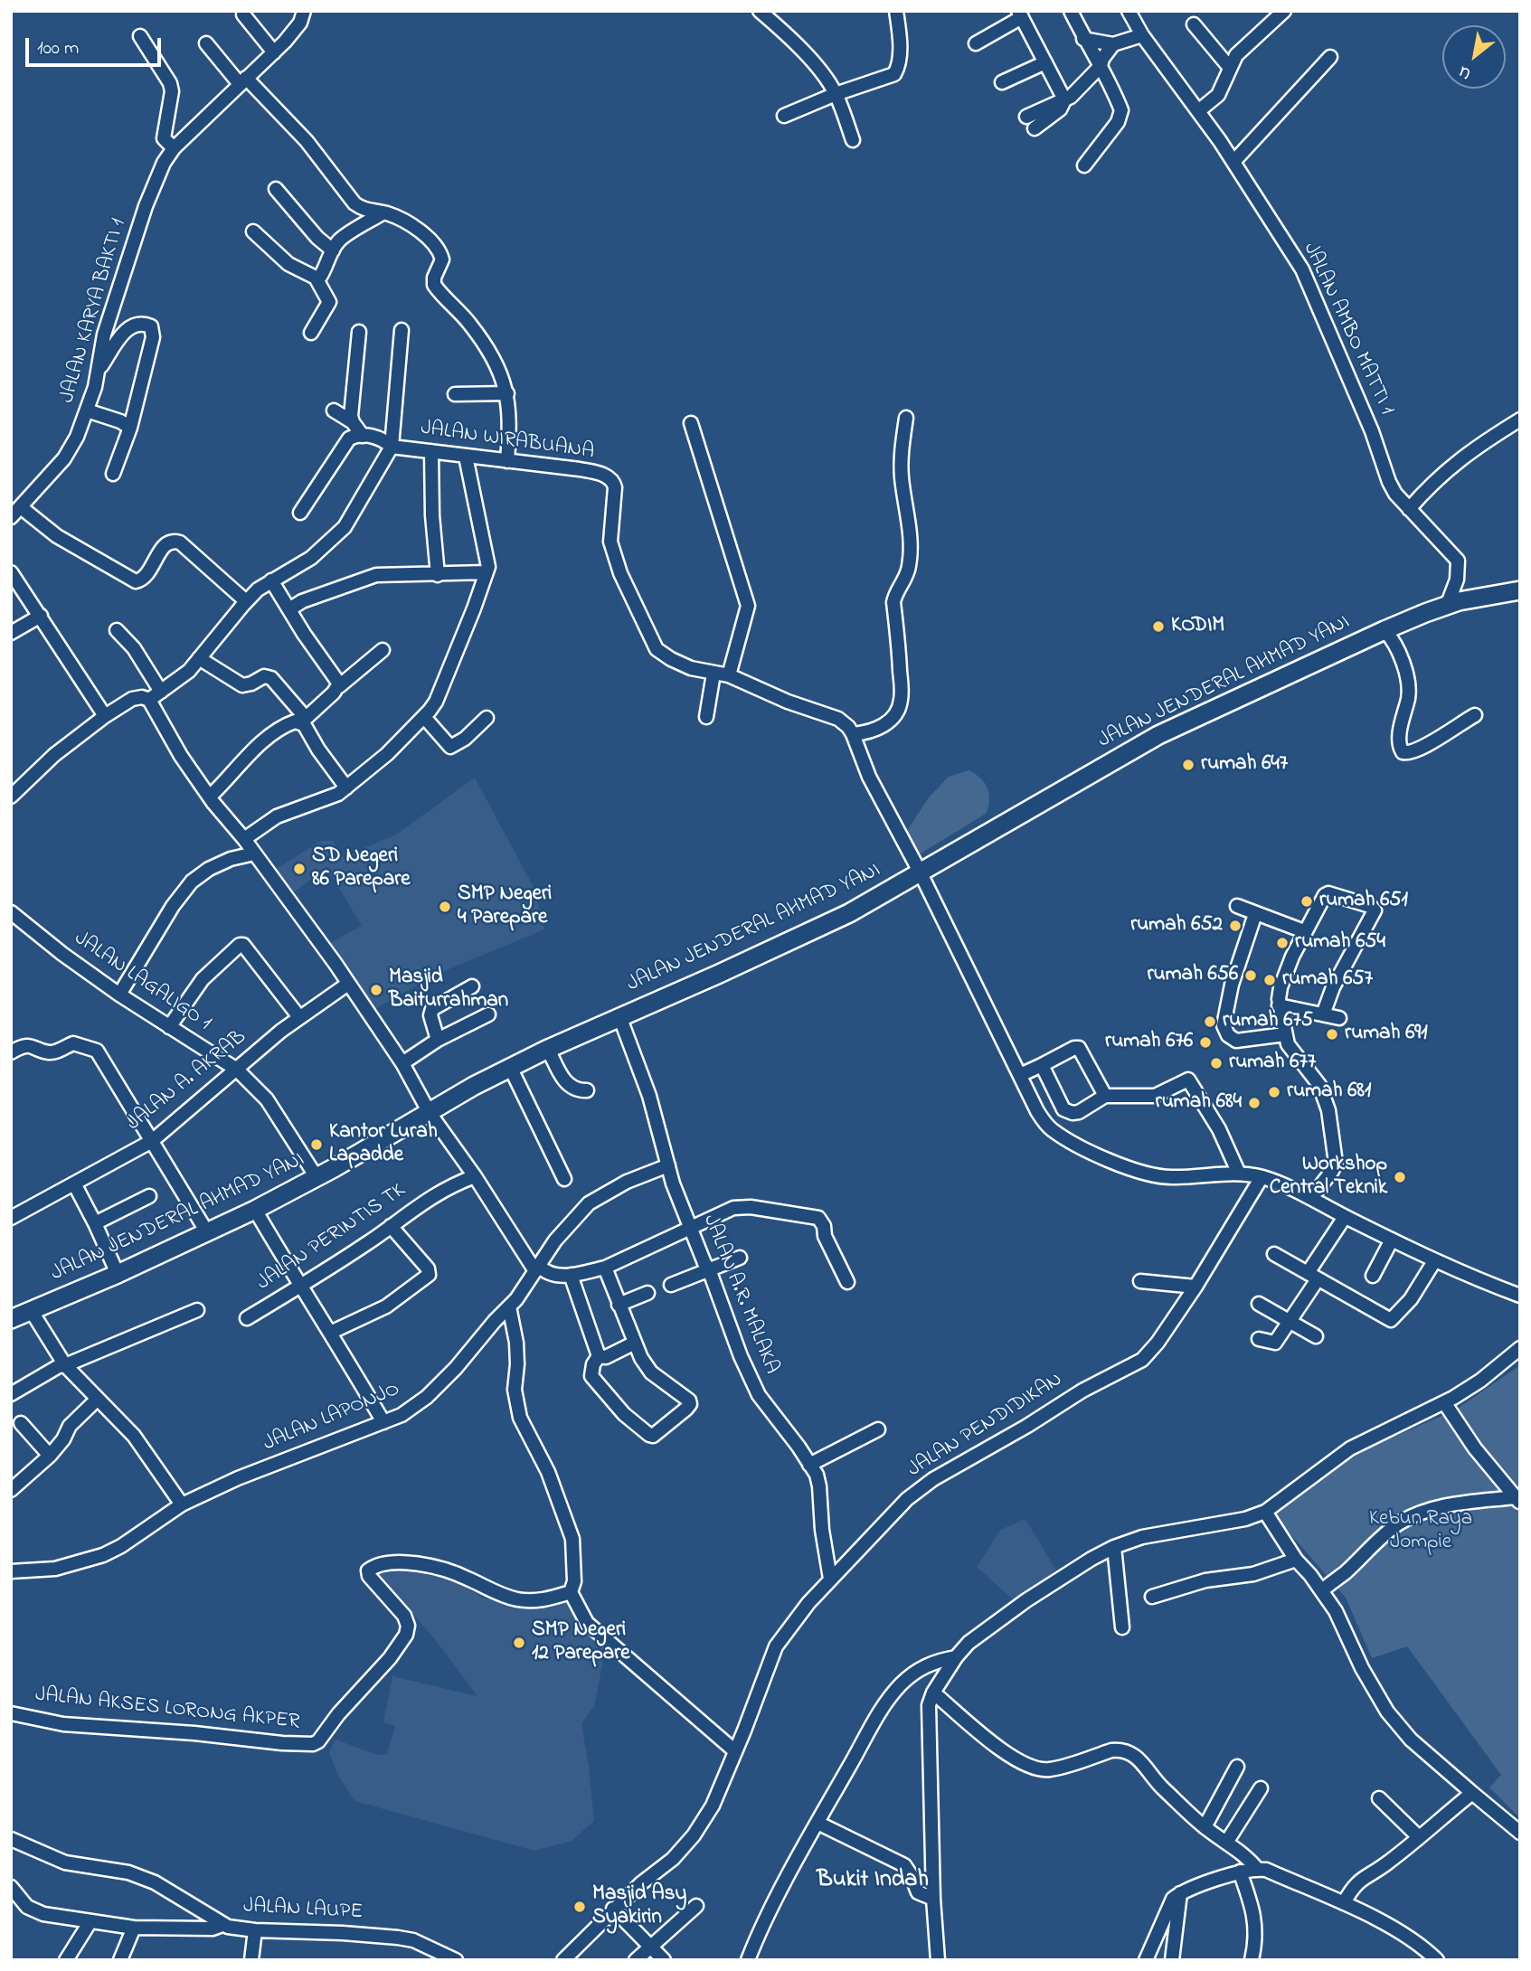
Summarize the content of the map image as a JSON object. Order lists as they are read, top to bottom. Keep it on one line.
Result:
{"streets":{"highway":["JALAN JENDERAL AHMAD YANI"],"street":["JALAN KARYA BAKTI 1","JALAN AMBO MATTI 1","JALAN WIRABUANA","JALAN LAGALIGO 1","JALAN A. AKRAB","JALAN PERINTIS TK","JALAN A.R. MALAKA","JALAN LAPONJO","JALAN PENDIDIKAN","JALAN AKSES LORONG AKPER","JALAN LAUPE"]},"crossings":[["JALAN AMBO MATTI 1","JALAN JENDERAL AHMAD YANI"],["JALAN JENDERAL AHMAD YANI","JALAN LAGALIGO 1"],["JALAN JENDERAL AHMAD YANI","JALAN A.R. MALAKA"],["JALAN LAGALIGO 1","JALAN A. AKRAB"],["JALAN A.R. MALAKA","JALAN LAPONJO"],["JALAN A.R. MALAKA","JALAN PENDIDIKAN"]],"districts":["Bukit Indah"],"parks":["Kebun Raya Jompie"],"places":["KODIM","rumah 647","SD Negeri 86 Parepare","rumah 651","SMP Negeri 4 Parepare","rumah 652","rumah 654","rumah 656","rumah 657","Masjid Baiturrahman","rumah 675","rumah 691","rumah 676","rumah 677","rumah 681","rumah 684","Kantor Lurah Lapadde","Workshop Central Teknik","SMP Negeri 12 Parepare","Masjid Asy Syakirin"],"scale_bar":"100 m","north":"bottom left"}
